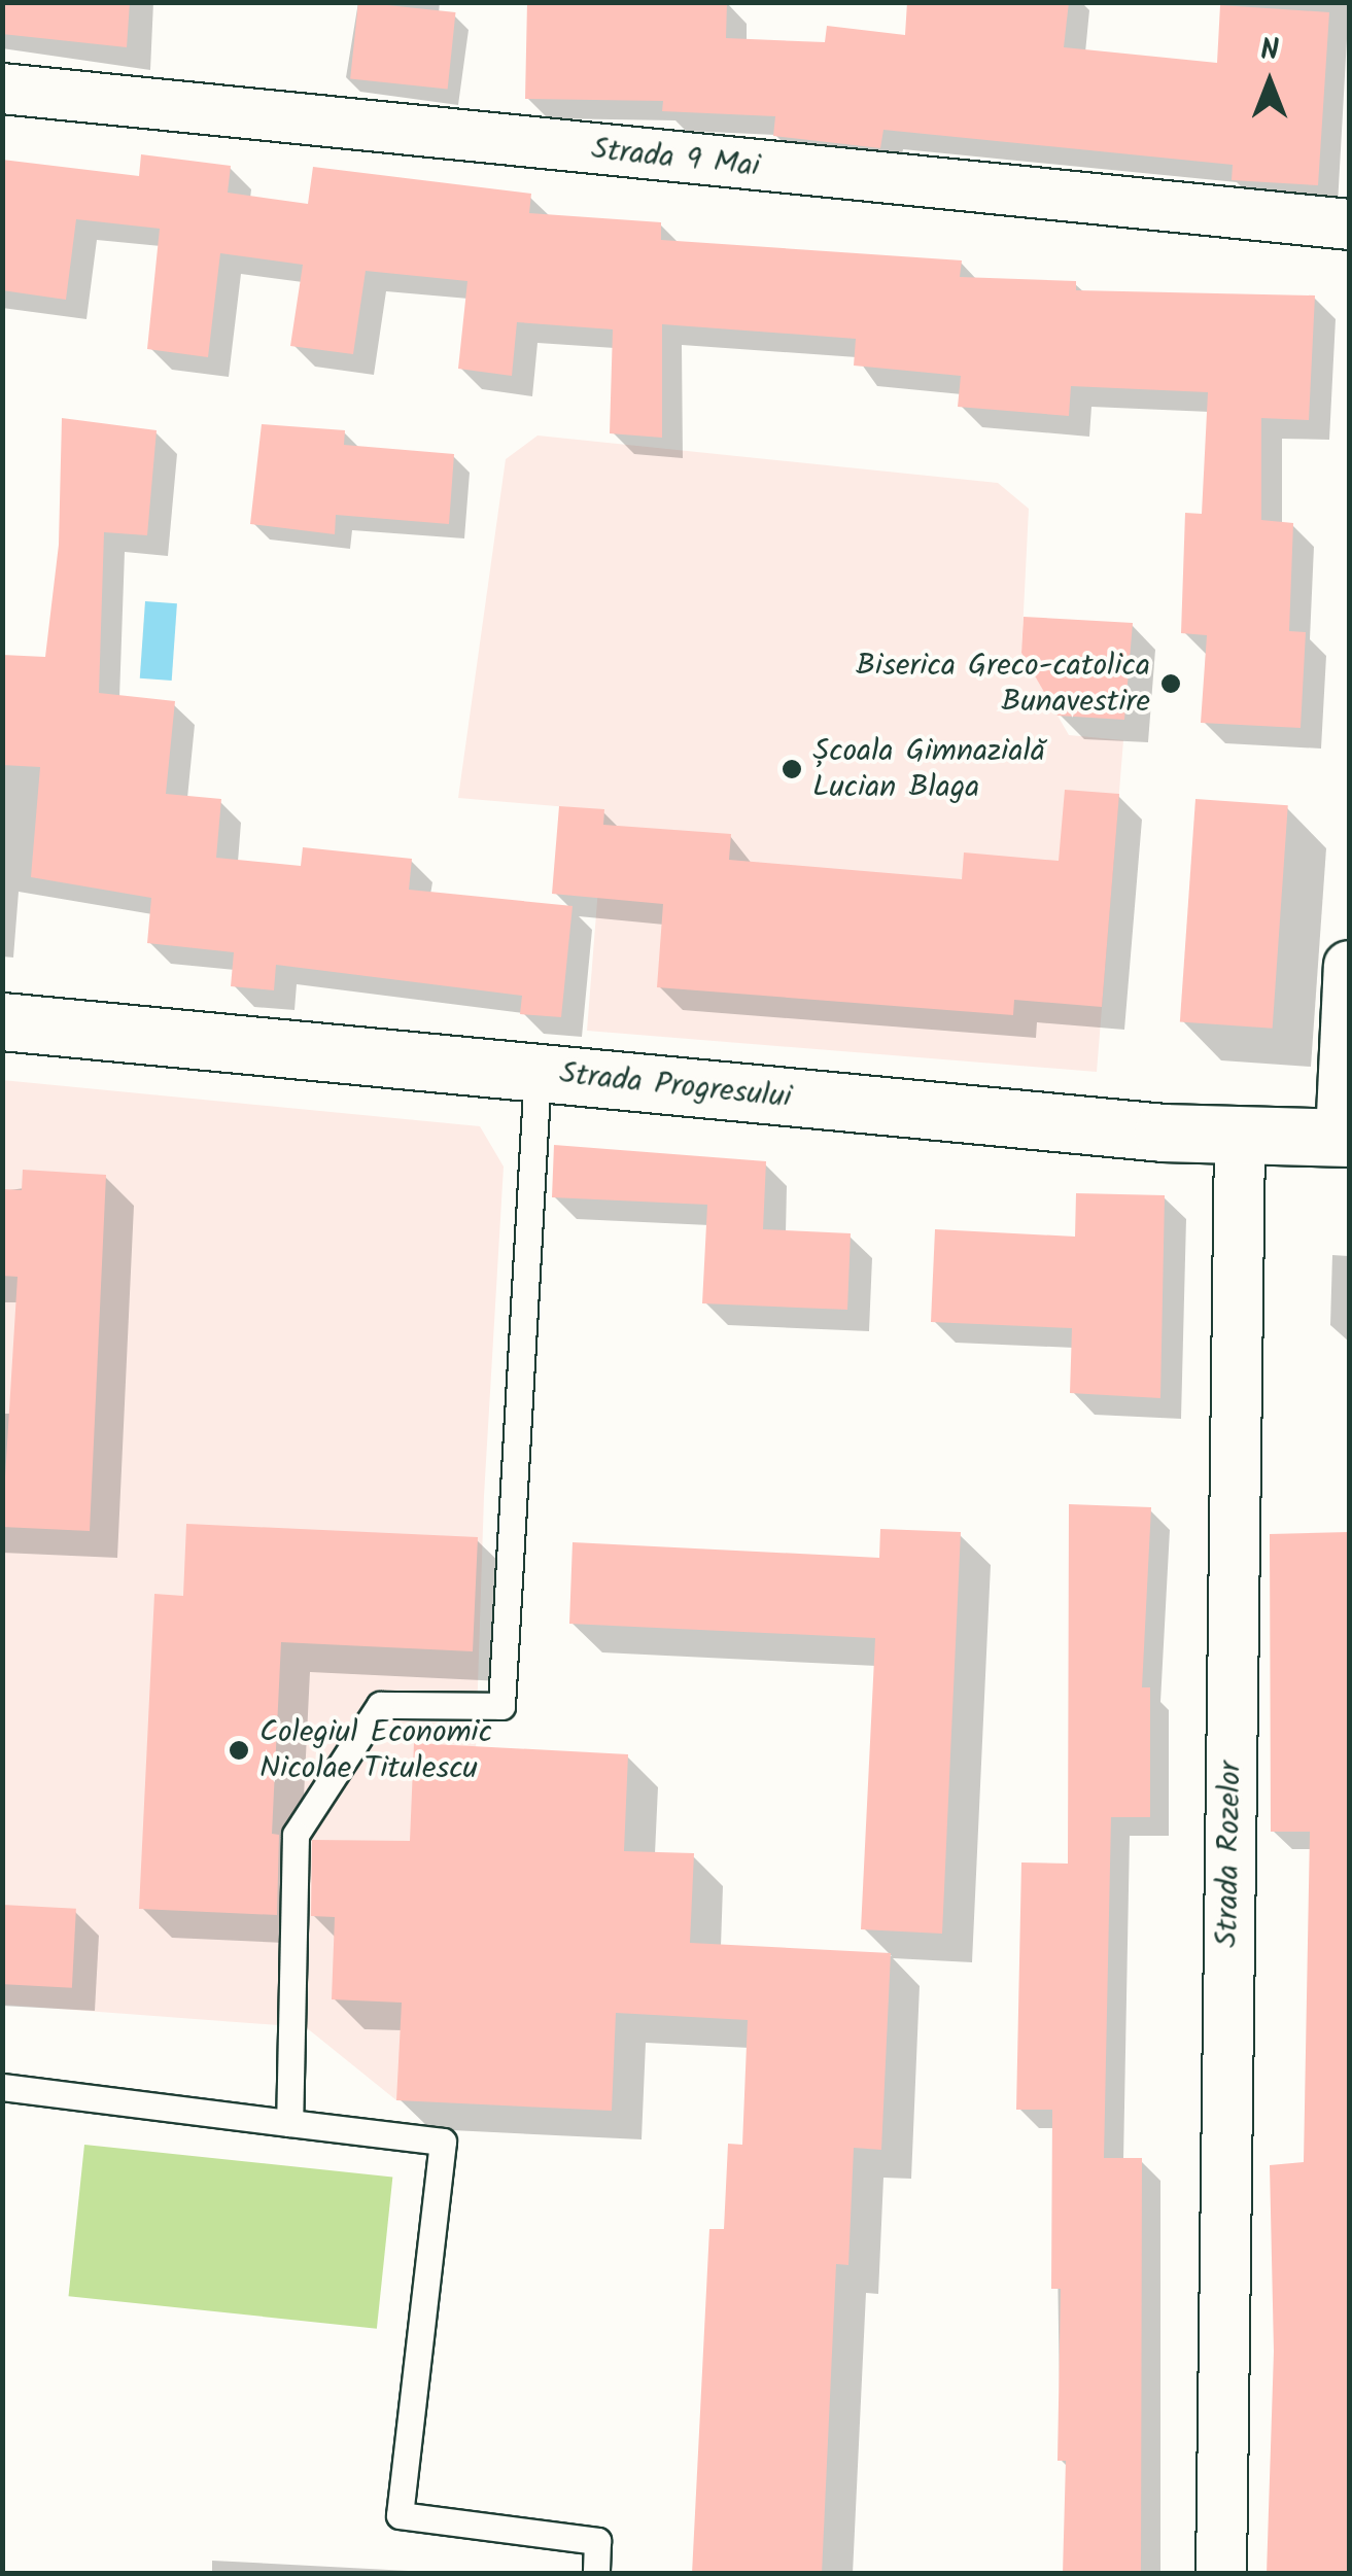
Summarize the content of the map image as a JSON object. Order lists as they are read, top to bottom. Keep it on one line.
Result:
{"streets":{"street":["Strada 9 Mai","Strada Progresului","Strada Rozelor"]},"crossings":[["Strada Progresului","Strada Rozelor"]],"places":["Biserica Greco-catolica Bunavestire","Școala Gimnazială Lucian Blaga","Colegiul Economic Nicolae Titulescu"],"north":"top"}
